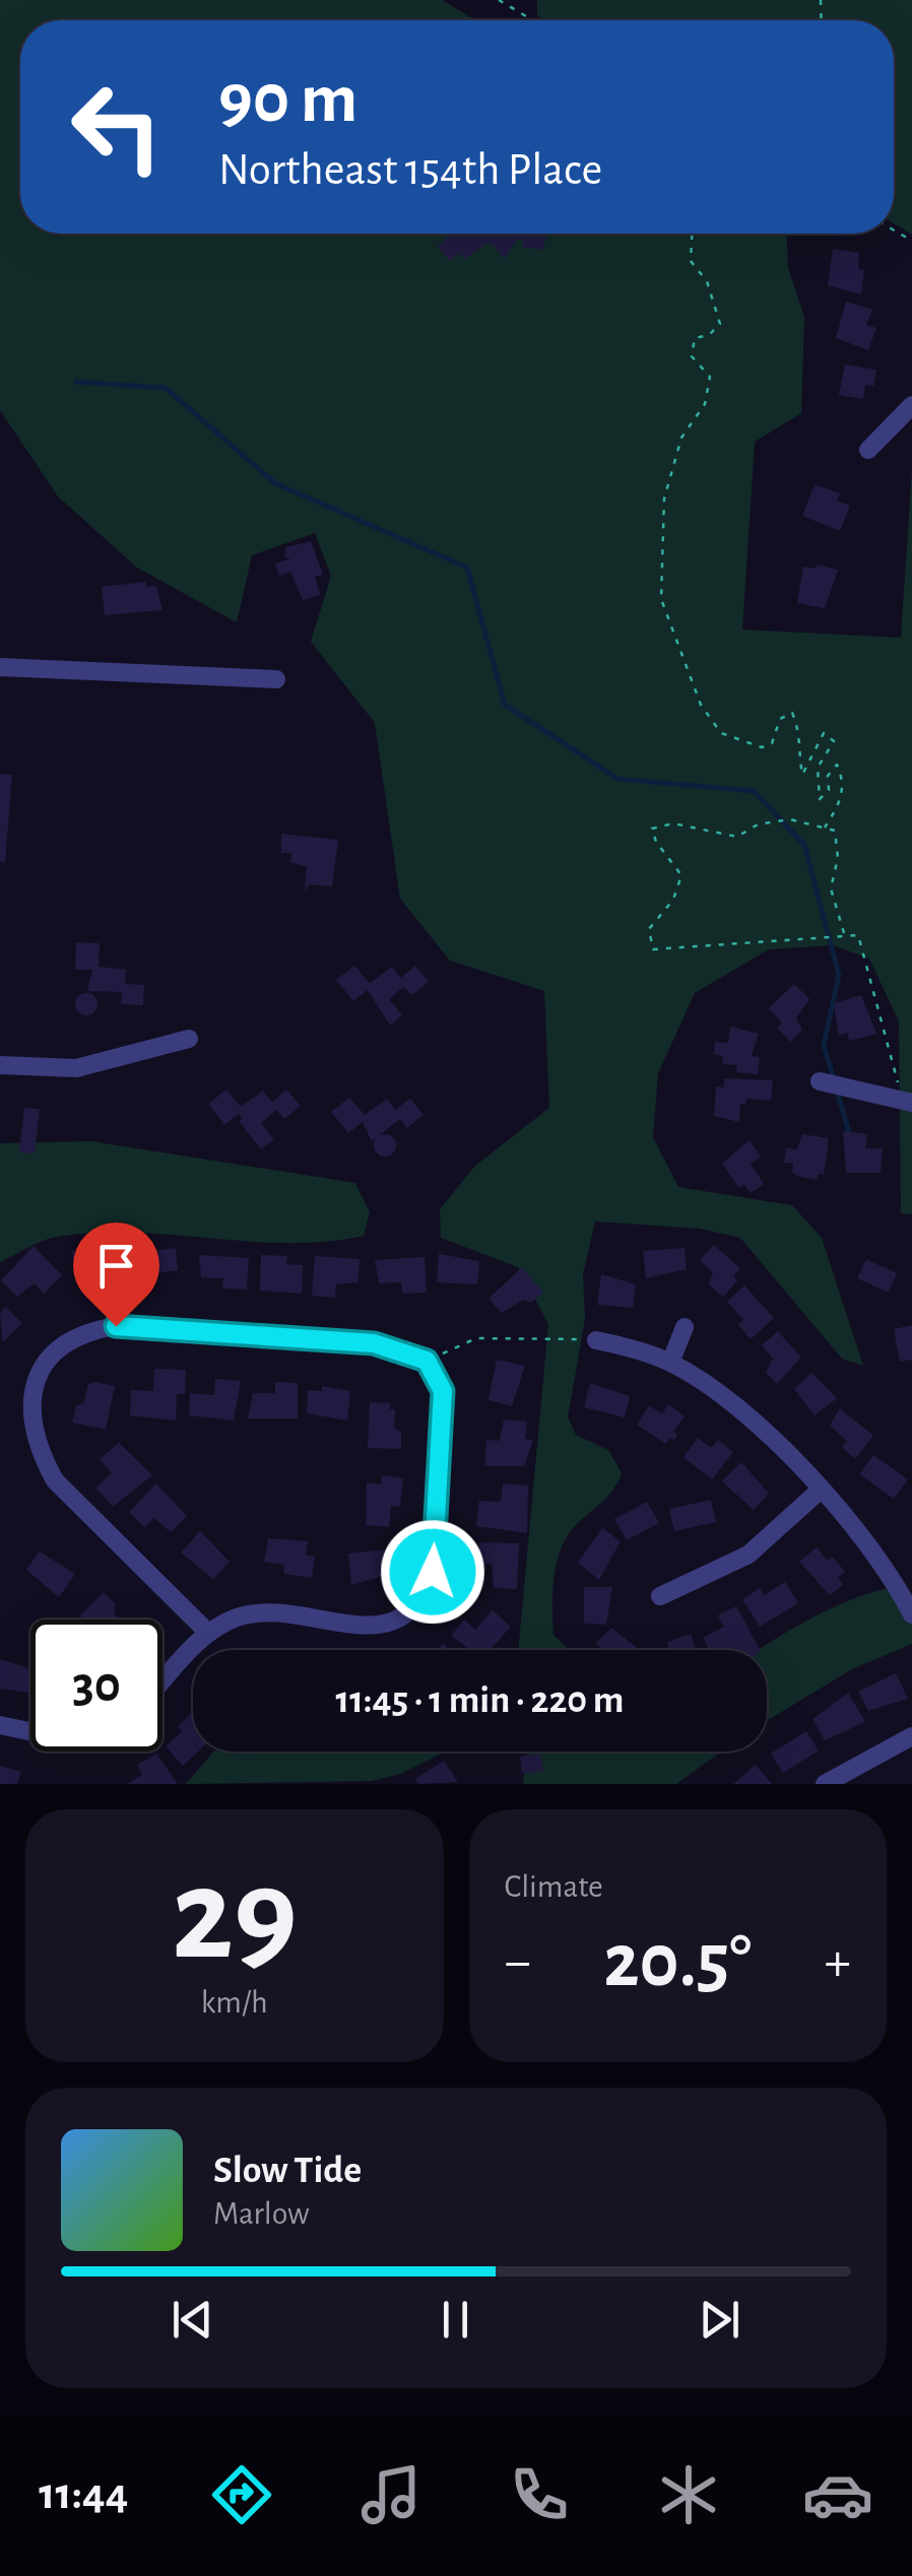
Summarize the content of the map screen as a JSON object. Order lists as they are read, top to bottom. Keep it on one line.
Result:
{"page":{"turn":["90 m","Northeast 154th Place"],"limit":"30","trip":"11:45 · 1 min · 220 m","tile":[["29","km/h"],"Climate"],"heat":["−","20.5°","+"],"song":["Slow Tide","Marlow"],"tabs":"11:44"}}
